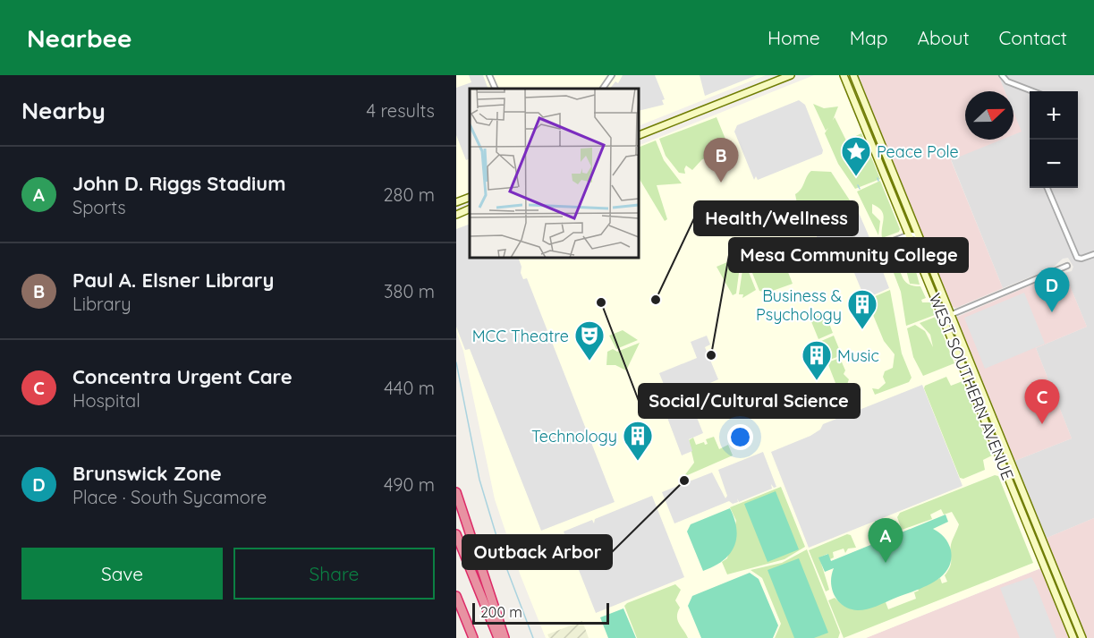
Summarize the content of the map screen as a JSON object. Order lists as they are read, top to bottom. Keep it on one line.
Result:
{"streets":{"main road":["WEST SOUTHERN AVENUE"]},"places":{"place":["Peace Pole"],"other":["Health/Wellness","Social/Cultural Science","Mesa Community College","Outback Arbor"],"building":["Business & Psychology","Music","Technology"],"theatre":["MCC Theatre"]},"scale_bar":"200 m","north":"right","page":{"header":"Nearbee","nav":["Home","Map","About","Contact"],"heading":["Nearby","4 results"],"map_buttons":["+","−"],"pins":["B","D","C","A"],"list":[{"mark":"A","name":"John D. Riggs Stadium","note":"Sports","value":"280 m"},{"mark":"B","name":"Paul A. Elsner Library","note":"Library","value":"380 m"},{"mark":"C","name":"Concentra Urgent Care","note":"Hospital","value":"440 m"},{"mark":"D","name":"Brunswick Zone","note":"Place · South Sycamore","value":"490 m"}],"buttons":["Save","Share"],"scale":"200 m"}}
